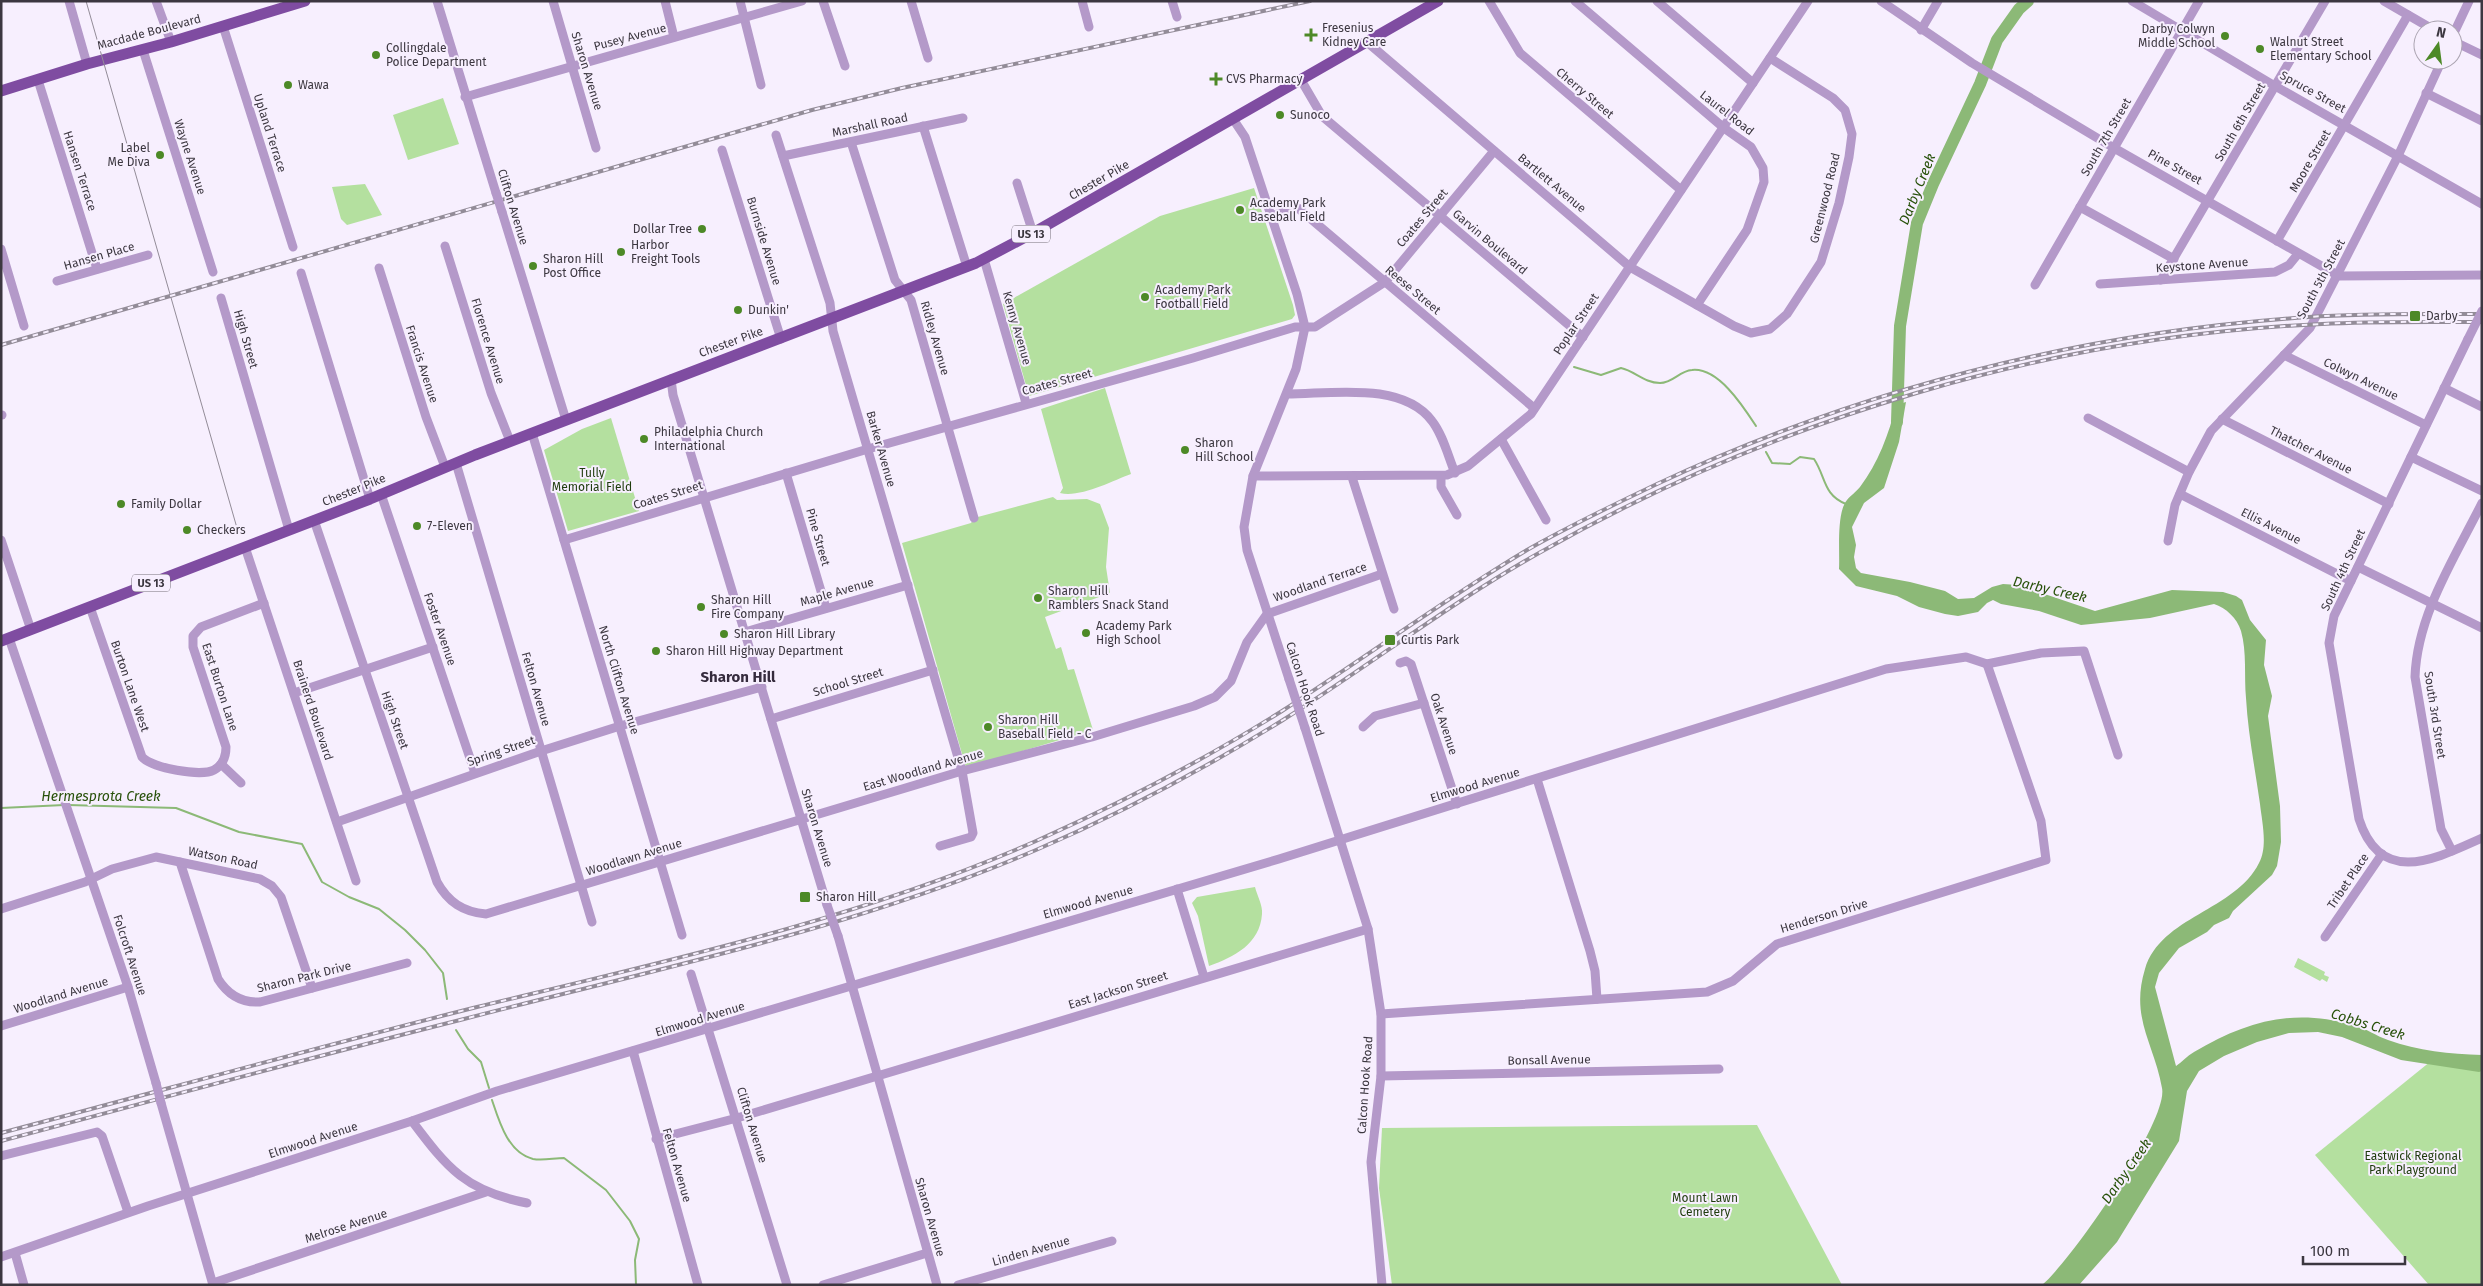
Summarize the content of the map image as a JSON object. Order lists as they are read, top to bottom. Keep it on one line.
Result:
{"streets":{"main road":["Macdade Boulevard","Chester Pike","US 13"],"street":["Pusey Avenue","Sharon Avenue","Spruce Street","Cherry Street","Laurel Road","South 6th Street","Marshall Road","Upland Terrace","South 7th Street","Wayne Avenue","Moore Street","Pine Street","Hansen Terrace","Bartlett Avenue","Greenwood Road","Clifton Avenue","Coates Street","Burnside Avenue","Garvin Boulevard","Hansen Place","Keystone Avenue","South 5th Street","Reese Street","Poplar Street","Kenny Avenue","Ridley Avenue","High Street","Florence Avenue","Francis Avenue","Colwyn Avenue","Barker Avenue","Thatcher Avenue","Ellis Avenue","South 4th Street","Woodland Terrace","Maple Avenue","Foster Avenue","North Clifton Avenue","School Street","Burton Lane West","East Burton Lane","Felton Avenue","Calcon Hook Road","Brainerd Boulevard","South 3rd Street","Oak Avenue","Spring Street","East Woodland Avenue","Elmwood Avenue","Woodlawn Avenue","Watson Road","Tribet Place","Henderson Drive","Folcroft Avenue","Sharon Park Drive","East Jackson Street","Woodland Avenue","Bonsall Avenue","Melrose Avenue","Linden Avenue"]},"crossings":[["Macdade Boulevard","Upland Terrace"],["Macdade Boulevard","Wayne Avenue"],["Macdade Boulevard","Hansen Terrace"],["Pusey Avenue","Sharon Avenue"],["Pusey Avenue","Clifton Avenue"],["Sharon Avenue","Chester Pike"],["Sharon Avenue","Coates Street"],["Sharon Avenue","Maple Avenue"],["Sharon Avenue","School Street"],["Sharon Avenue","Spring Street"],["Sharon Avenue","East Woodland Avenue"],["Sharon Avenue","Elmwood Avenue"],["Sharon Avenue","Woodlawn Avenue"],["Sharon Avenue","East Jackson Street"],["Spruce Street","South 6th Street"],["Spruce Street","South 7th Street"],["Spruce Street","Moore Street"],["Spruce Street","South 5th Street"],["Cherry Street","Poplar Street"],["Laurel Road","Bartlett Avenue"],["Laurel Road","Poplar Street"],["South 6th Street","Pine Street"],["South 6th Street","Keystone Avenue"],["Marshall Road","Ridley Avenue"],["Marshall Road","Barker Avenue"],["South 7th Street","Pine Street"],["Moore Street","Pine Street"],["Pine Street","Coates Street"],["Pine Street","Keystone Avenue"],["Pine Street","South 5th Street"],["Pine Street","Maple Avenue"],["Hansen Terrace","Hansen Place"],["Chester Pike","Bartlett Avenue"],["Chester Pike","Clifton Avenue"],["Chester Pike","Burnside Avenue"],["Chester Pike","Garvin Boulevard"],["Chester Pike","Kenny Avenue"],["Chester Pike","Ridley Avenue"],["Chester Pike","High Street"],["Chester Pike","Florence Avenue"],["Chester Pike","Francis Avenue"],["Chester Pike","Barker Avenue"],["Chester Pike","Foster Avenue"],["Chester Pike","North Clifton Avenue"],["Chester Pike","Burton Lane West"],["Chester Pike","Felton Avenue"],["Chester Pike","Calcon Hook Road"],["Chester Pike","Brainerd Boulevard"],["Chester Pike","Folcroft Avenue"],["Bartlett Avenue","Greenwood Road"],["Bartlett Avenue","Coates Street"],["Bartlett Avenue","Poplar Street"],["Greenwood Road","Poplar Street"],["Clifton Avenue","Elmwood Avenue"],["Clifton Avenue","East Jackson Street"],["Coates Street","Garvin Boulevard"],["Coates Street","Reese Street"],["Coates Street","Kenny Avenue"],["Coates Street","Ridley Avenue"],["Coates Street","Barker Avenue"],["Coates Street","North Clifton Avenue"],["Coates Street","Calcon Hook Road"],["Garvin Boulevard","Poplar Street"],["South 5th Street","Colwyn Avenue"],["South 5th Street","Thatcher Avenue"],["South 5th Street","Ellis Avenue"],["Reese Street","Poplar Street"],["Reese Street","Calcon Hook Road"],["Poplar Street","Calcon Hook Road"],["High Street","Spring Street"],["High Street","Woodlawn Avenue"],["Francis Avenue","Felton Avenue"],["Colwyn Avenue","South 4th Street"],["Barker Avenue","Maple Avenue"],["Barker Avenue","School Street"],["Barker Avenue","East Woodland Avenue"],["Thatcher Avenue","South 4th Street"],["Ellis Avenue","South 4th Street"],["South 4th Street","Tribet Place"],["Woodland Terrace","Calcon Hook Road"],["Woodland Terrace","East Woodland Avenue"],["Foster Avenue","Spring Street"],["North Clifton Avenue","Spring Street"],["North Clifton Avenue","Woodlawn Avenue"],["Burton Lane West","East Burton Lane"],["East Burton Lane","Brainerd Boulevard"],["Felton Avenue","Spring Street"],["Felton Avenue","Elmwood Avenue"],["Felton Avenue","Woodlawn Avenue"],["Felton Avenue","East Jackson Street"],["Calcon Hook Road","East Woodland Avenue"],["Calcon Hook Road","Elmwood Avenue"],["Calcon Hook Road","Henderson Drive"],["Calcon Hook Road","East Jackson Street"],["Calcon Hook Road","Bonsall Avenue"],["Brainerd Boulevard","Spring Street"],["South 3rd Street","Tribet Place"],["Oak Avenue","Elmwood Avenue"],["East Woodland Avenue","Woodlawn Avenue"],["Elmwood Avenue","Henderson Drive"],["Elmwood Avenue","Folcroft Avenue"],["Watson Road","Folcroft Avenue"],["Watson Road","Sharon Park Drive"],["Folcroft Avenue","Woodland Avenue"],["Folcroft Avenue","Melrose Avenue"]],"districts":["Sharon Hill"],"water":["Darby Creek","Hermesprota Creek","Cobbs Creek"],"parks":["Tully Memorial Field","Eastwick Regional Park Playground","Mount Lawn Cemetery"],"places":{"health":["Fresenius Kidney Care","CVS Pharmacy"],"other":["Darby Colwyn Middle School","Walnut Street Elementary School","Collingdale Police Department","Wawa","Sunoco","Label Me Diva","Academy Park Baseball Field","Dollar Tree","Harbor Freight Tools","Sharon Hill Post Office","Academy Park Football Field","Dunkin'","Philadelphia Church International","Sharon Hill School","Family Dollar","7-Eleven","Checkers","Sharon Hill Ramblers Snack Stand","Sharon Hill Fire Company","Academy Park High School","Sharon Hill Library","Sharon Hill Highway Department","Sharon Hill Baseball Field - C"],"transit":["Darby","Curtis Park","Sharon Hill"]},"scale_bar":"100 m","north":"top"}
